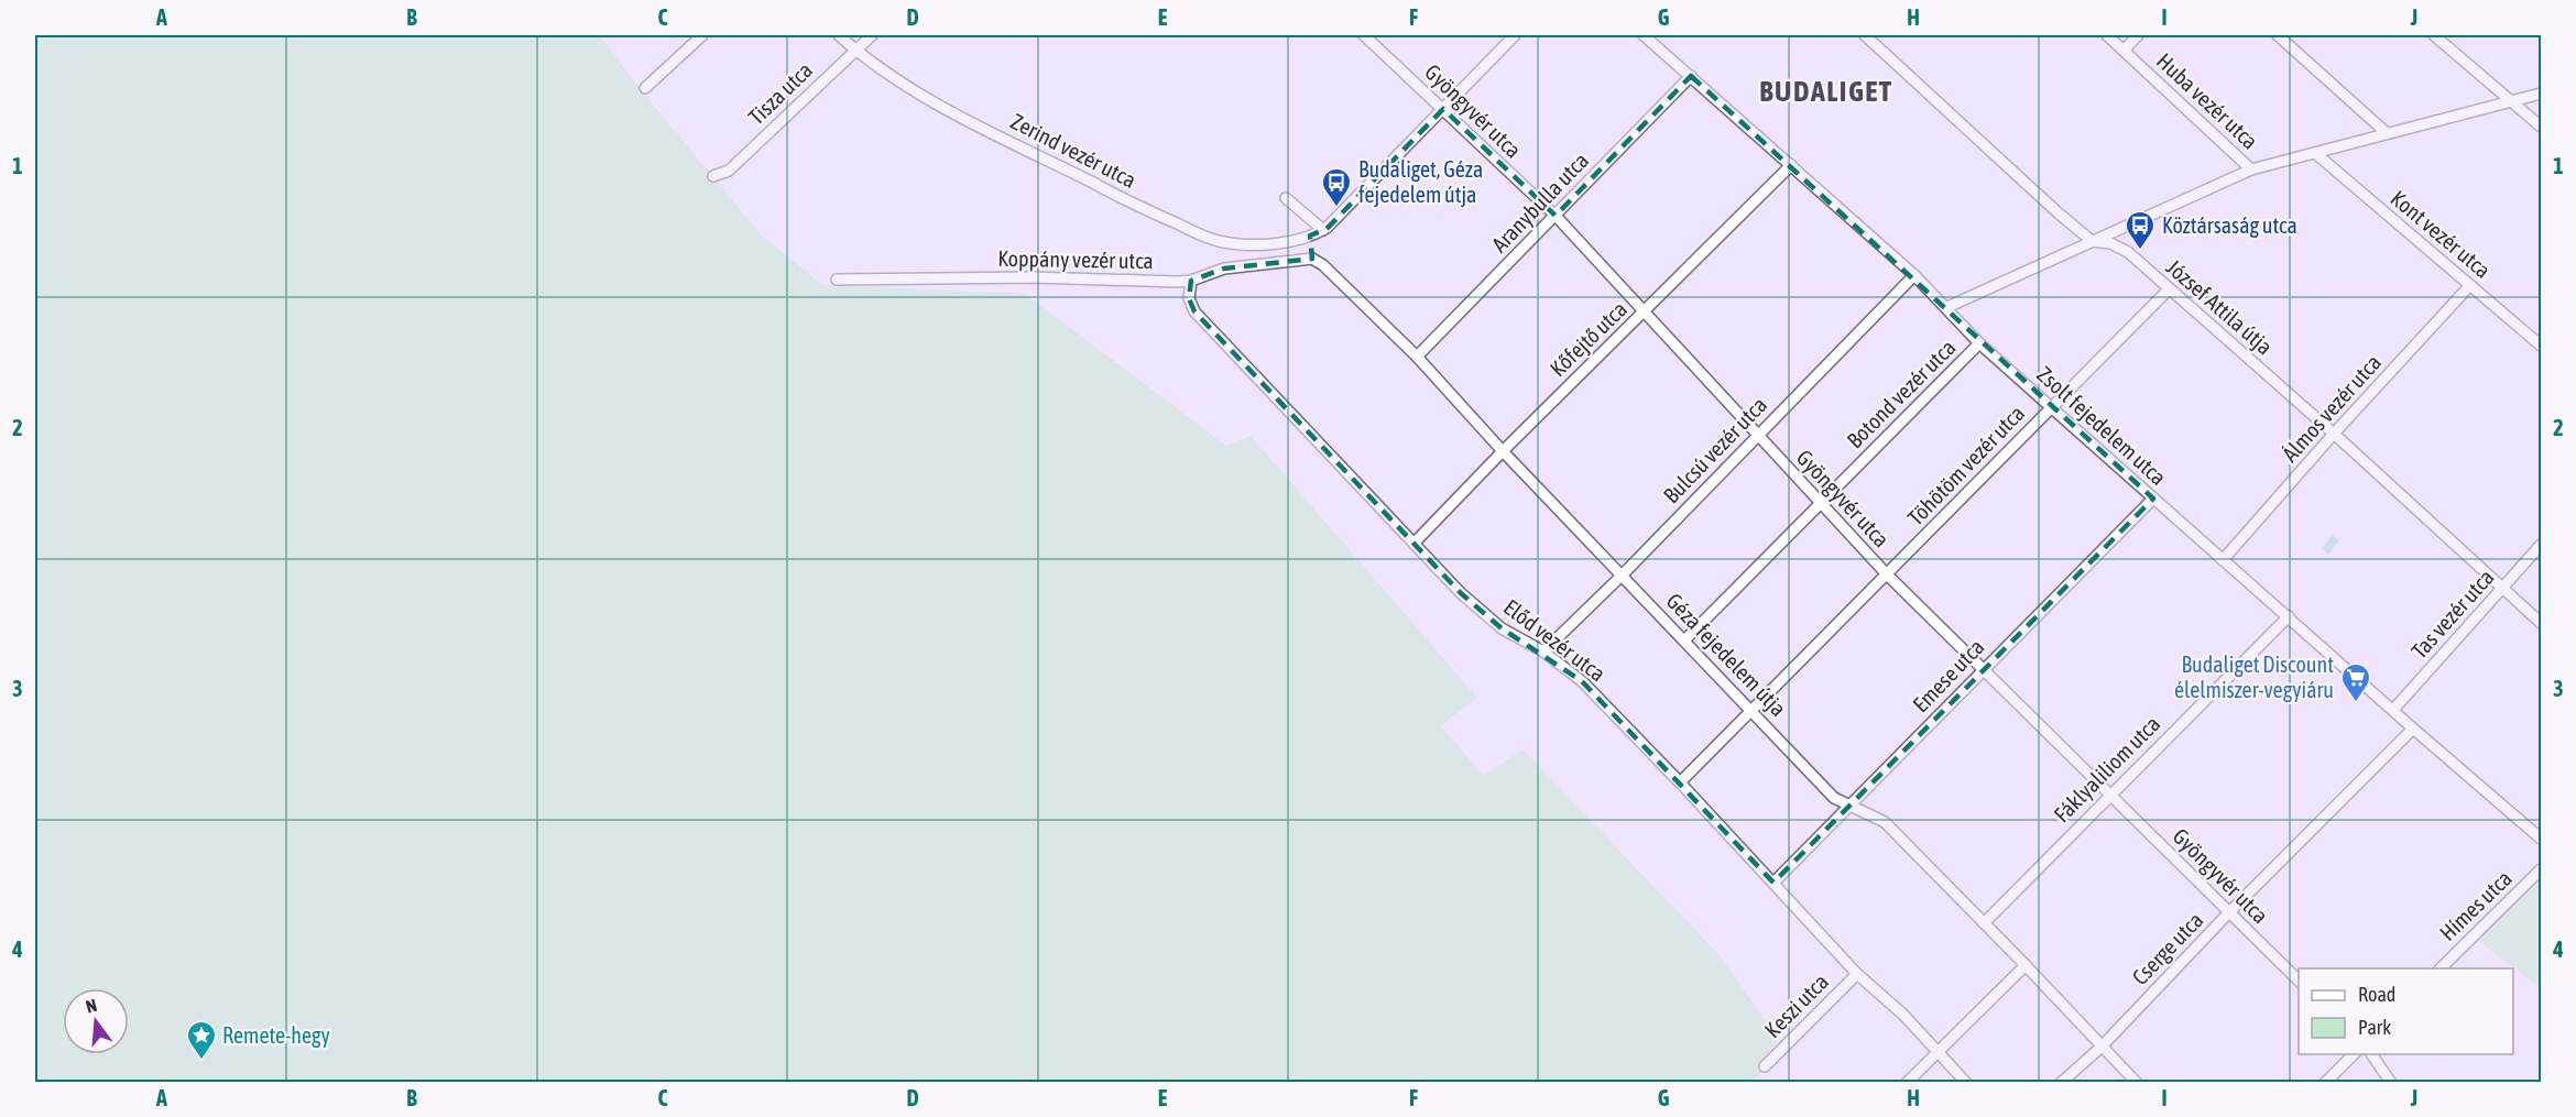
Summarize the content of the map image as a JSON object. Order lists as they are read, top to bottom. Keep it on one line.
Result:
{"streets":{"street":["Tisza utca","Huba vezér utca","Gyöngyvér utca","Zerind vezér utca","Aranybulla utca","Kont vezér utca","Koppány vezér utca","József Attila útja","Kőfejtő utca","Botond vezér utca","Álmos vezér utca","Zsolt fejedelem utca","Bulcsú vezér utca","Töhötöm vezér utca","Tas vezér utca","Előd vezér utca","Géza fejedelem útja","Emese utca","Fáklyaliliom utca","Hímes utca","Cserge utca","Keszi utca"]},"crossings":[["Tisza utca","Zerind vezér utca"],["Gyöngyvér utca","Aranybulla utca"],["Gyöngyvér utca","Kőfejtő utca"],["Gyöngyvér utca","Botond vezér utca"],["Gyöngyvér utca","Bulcsú vezér utca"],["Gyöngyvér utca","Töhötöm vezér utca"],["Gyöngyvér utca","Emese utca"],["Gyöngyvér utca","Fáklyaliliom utca"],["Gyöngyvér utca","Cserge utca"],["Aranybulla utca","Zsolt fejedelem utca"],["Aranybulla utca","Géza fejedelem útja"],["Kont vezér utca","Álmos vezér utca"],["Koppány vezér utca","Előd vezér utca"],["Koppány vezér utca","Géza fejedelem útja"],["József Attila útja","Álmos vezér utca"],["József Attila útja","Töhötöm vezér utca"],["József Attila útja","Tas vezér utca"],["Kőfejtő utca","Zsolt fejedelem utca"],["Kőfejtő utca","Előd vezér utca"],["Kőfejtő utca","Géza fejedelem útja"],["Botond vezér utca","Zsolt fejedelem utca"],["Botond vezér utca","Géza fejedelem útja"],["Álmos vezér utca","Zsolt fejedelem utca"],["Zsolt fejedelem utca","Bulcsú vezér utca"],["Zsolt fejedelem utca","Töhötöm vezér utca"],["Zsolt fejedelem utca","Tas vezér utca"],["Zsolt fejedelem utca","Emese utca"],["Zsolt fejedelem utca","Fáklyaliliom utca"],["Zsolt fejedelem utca","Cserge utca"],["Bulcsú vezér utca","Előd vezér utca"],["Bulcsú vezér utca","Géza fejedelem útja"],["Töhötöm vezér utca","Előd vezér utca"],["Töhötöm vezér utca","Géza fejedelem útja"],["Előd vezér utca","Emese utca"],["Előd vezér utca","Keszi utca"],["Géza fejedelem útja","Emese utca"],["Géza fejedelem útja","Fáklyaliliom utca"],["Géza fejedelem útja","Cserge utca"]],"districts":["BUDALIGET"],"places":{"bus stop":["Budaliget, Géza fejedelem útja","Köztársaság utca"],"supermarket":["Budaliget Discount élelmiszer-vegyiáru"],"place":["Remete-hegy"]},"legend":["Road","Park"],"north":"top","grid":{"columns":["A","B","C","D","E","F","G","H","I","J"],"rows":["1","2","3","4"]}}
